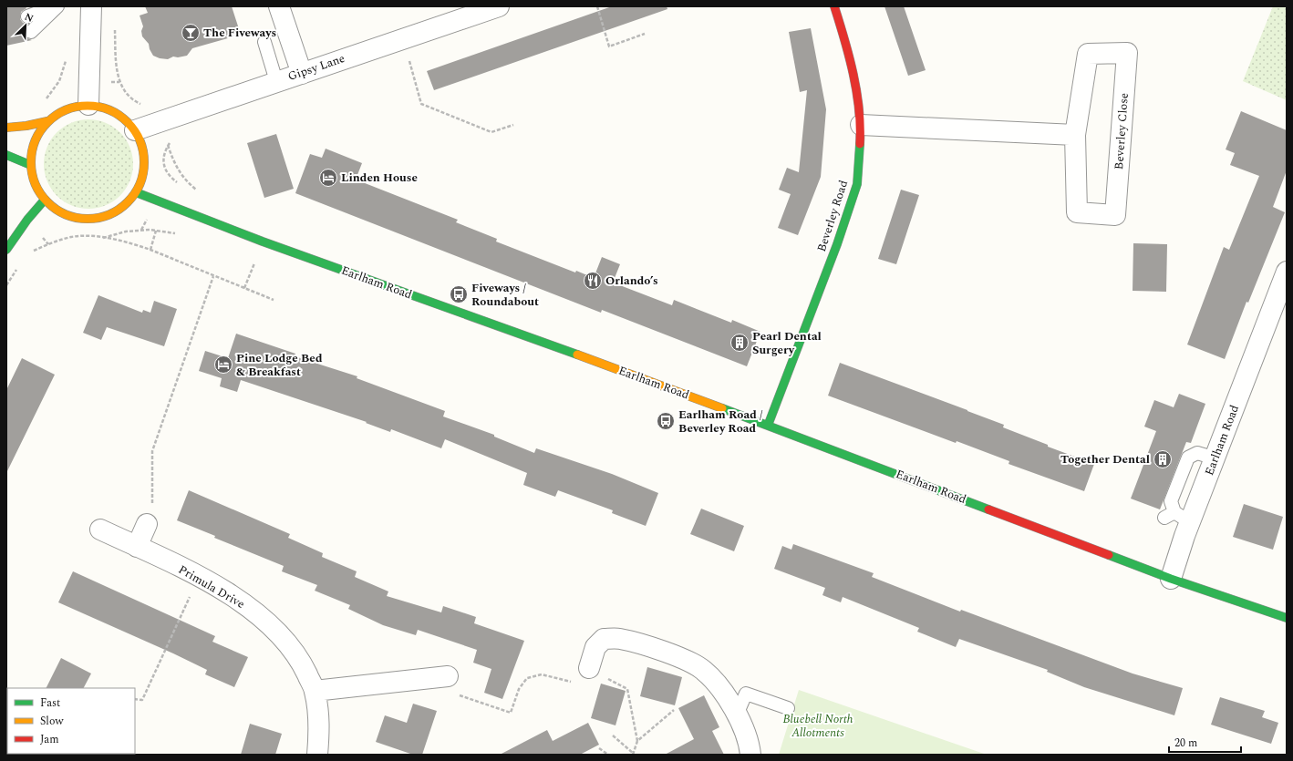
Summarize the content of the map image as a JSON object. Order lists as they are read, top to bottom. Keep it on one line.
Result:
{"streets":{"main road":["Beverley Road","Earlham Road"],"street":["Gipsy Lane","Beverley Close","Primula Drive"]},"crossings":[["Gipsy Lane","Earlham Road"],["Beverley Road","Earlham Road"]],"parks":["Bluebell North Allotments"],"places":{"bar":["The Fiveways"],"hotel":["Linden House","Pine Lodge Bed & Breakfast"],"restaurant":["Orlando’s"],"bus stop":["Fiveways / Roundabout","Earlham Road / Beverley Road"],"building":["Pearl Dental Surgery","Together Dental"]},"legend":["Fast","Slow","Jam"],"scale_bar":"20 m","north":"top right"}
